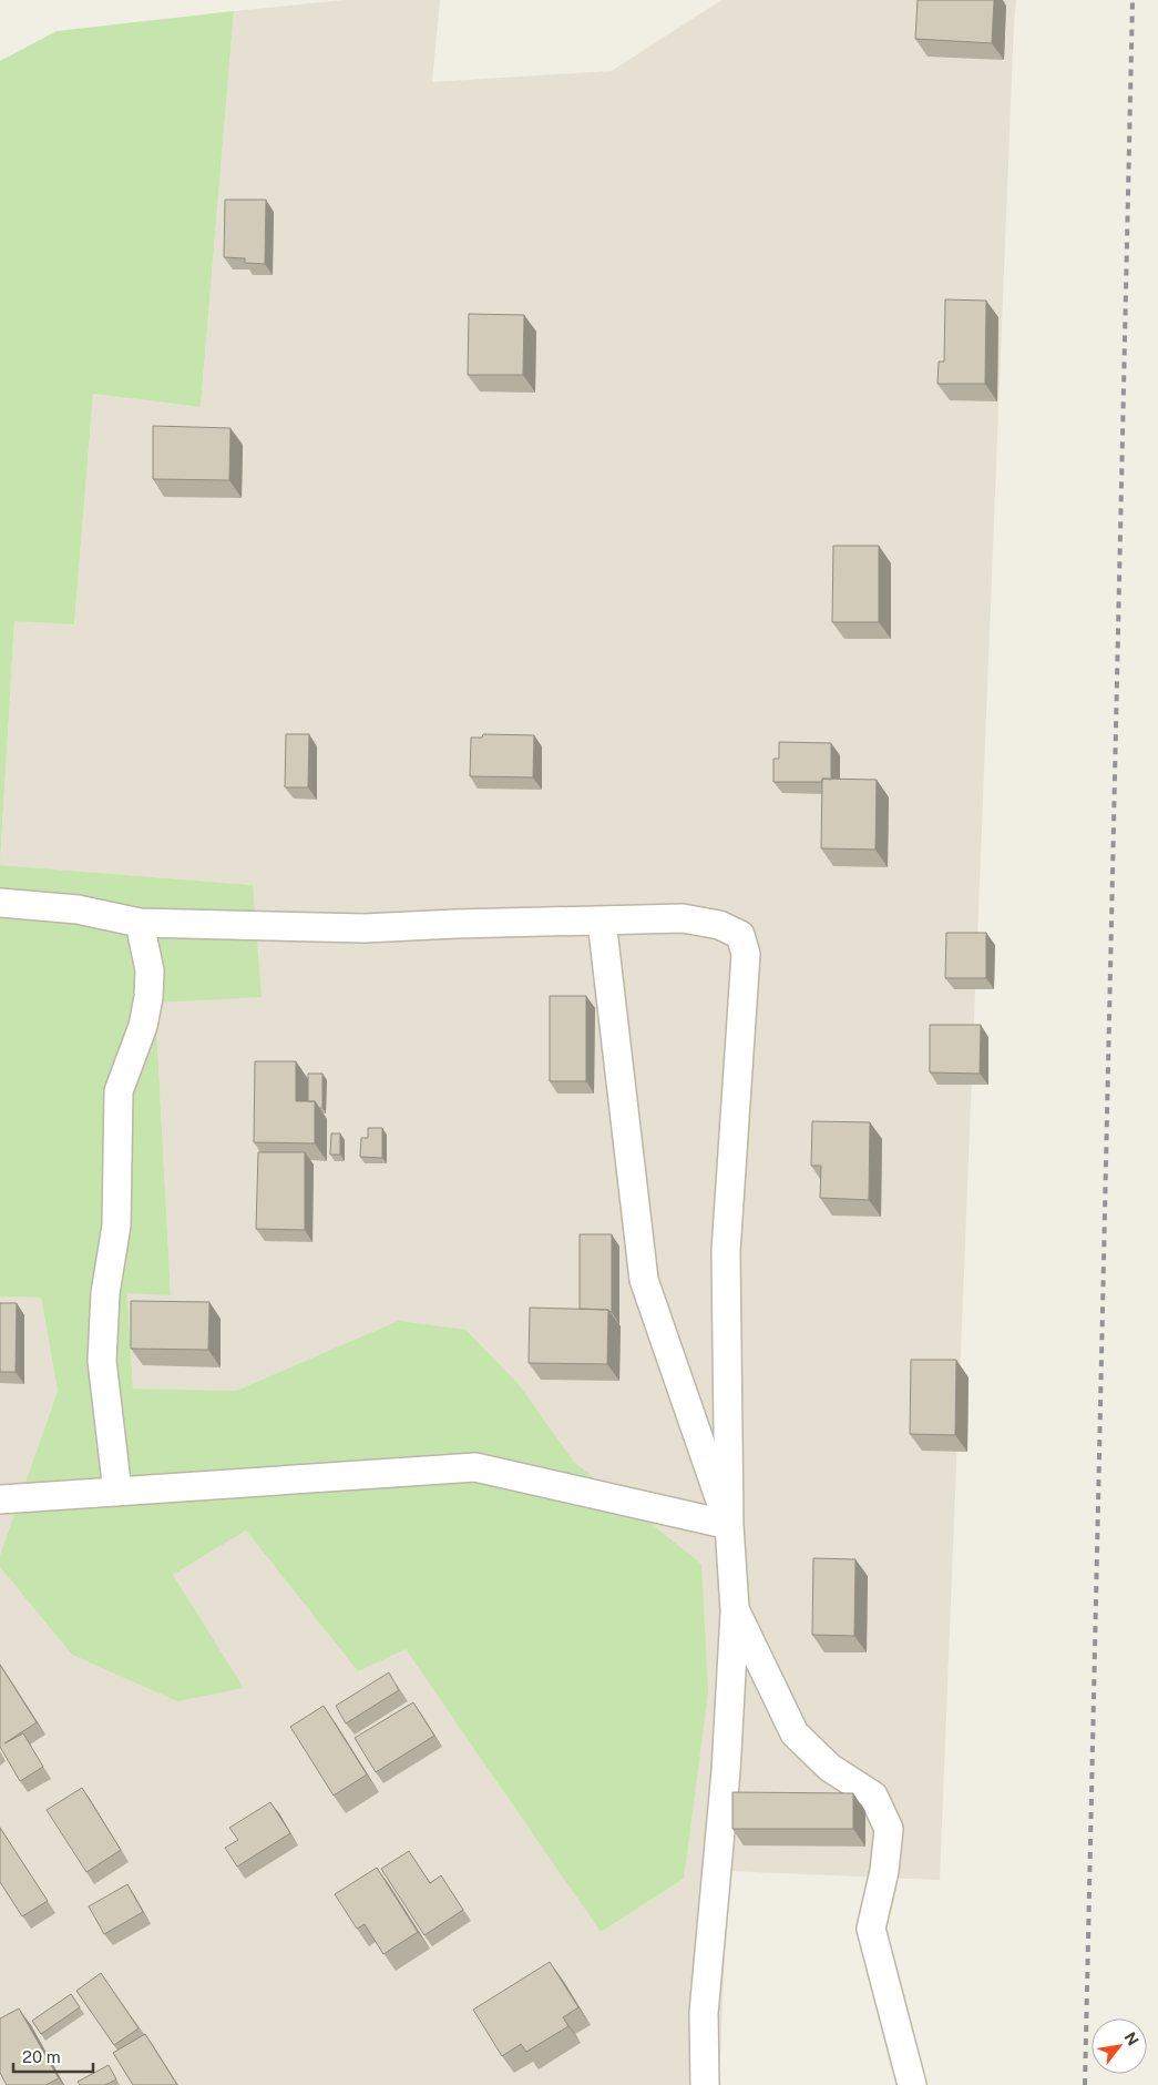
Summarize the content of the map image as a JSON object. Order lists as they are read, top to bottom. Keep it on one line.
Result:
{"scale_bar":"20 m","north":"top right"}
